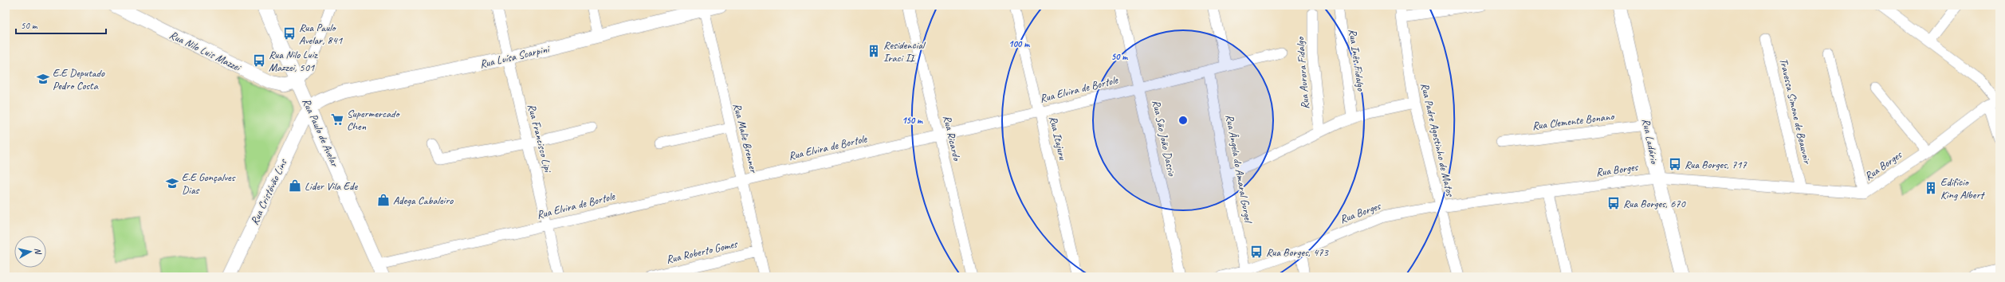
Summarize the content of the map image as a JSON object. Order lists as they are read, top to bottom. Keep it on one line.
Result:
{"streets":{"street":["Rua Nilo Luis Mazzei","Rua Luísa Scarpini","Rua Inês Fidalgo","Rua Aurora Fidalgo","Rua Elvira de Bortole","Travessa Simone de Beauvoir","Rua Clemente Bonano","Rua Paulo de Avelar","Rua Francisco Lipi","Rua Malie Brenner","Rua Ricardo","Rua Itajuru","Rua São João Dassio","Rua Padre Agostinho de Matos","Rua Ladário","Rua Borges","Rua Ângela do Amaral Gurgel","Rua Cristóvão Lins","Rua Roberto Gomes"]},"crossings":[["Rua Nilo Luis Mazzei","Rua Paulo de Avelar"],["Rua Luísa Scarpini","Rua Paulo de Avelar"],["Rua Luísa Scarpini","Rua Francisco Lipi"],["Rua Luísa Scarpini","Rua Malie Brenner"],["Rua Luísa Scarpini","Rua Cristóvão Lins"],["Rua Elvira de Bortole","Rua Paulo de Avelar"],["Rua Elvira de Bortole","Rua Francisco Lipi"],["Rua Elvira de Bortole","Rua Malie Brenner"],["Rua Elvira de Bortole","Rua Ricardo"],["Rua Elvira de Bortole","Rua Itajuru"],["Rua Elvira de Bortole","Rua São João Dassio"],["Rua Elvira de Bortole","Rua Ângela do Amaral Gurgel"],["Travessa Simone de Beauvoir","Rua Borges"],["Rua Clemente Bonano","Rua Ladário"],["Rua Paulo de Avelar","Rua Cristóvão Lins"],["Rua Malie Brenner","Rua Roberto Gomes"],["Rua Padre Agostinho de Matos","Rua Borges"],["Rua Ladário","Rua Borges"],["Rua Borges","Rua Ângela do Amaral Gurgel"]],"places":{"bus stop":["Rua Paulo Avelar, 841","Rua Nilo Luiz Mazzei, 501","Rua Borges, 717","Rua Borges, 670","Rua Borges, 473"],"building":["Residencial Iraci II","Edifício King Albert"],"school or university":["E.E Deputado Pedro Costa","E.E Gonçalves Dias"],"supermarket":["Supermercado Chen"],"shop":["Lider Vila Ede","Adega Cabaleiro"]},"scale_bar":"50 m","north":"right","rings":["100 m","50 m","150 m"]}
